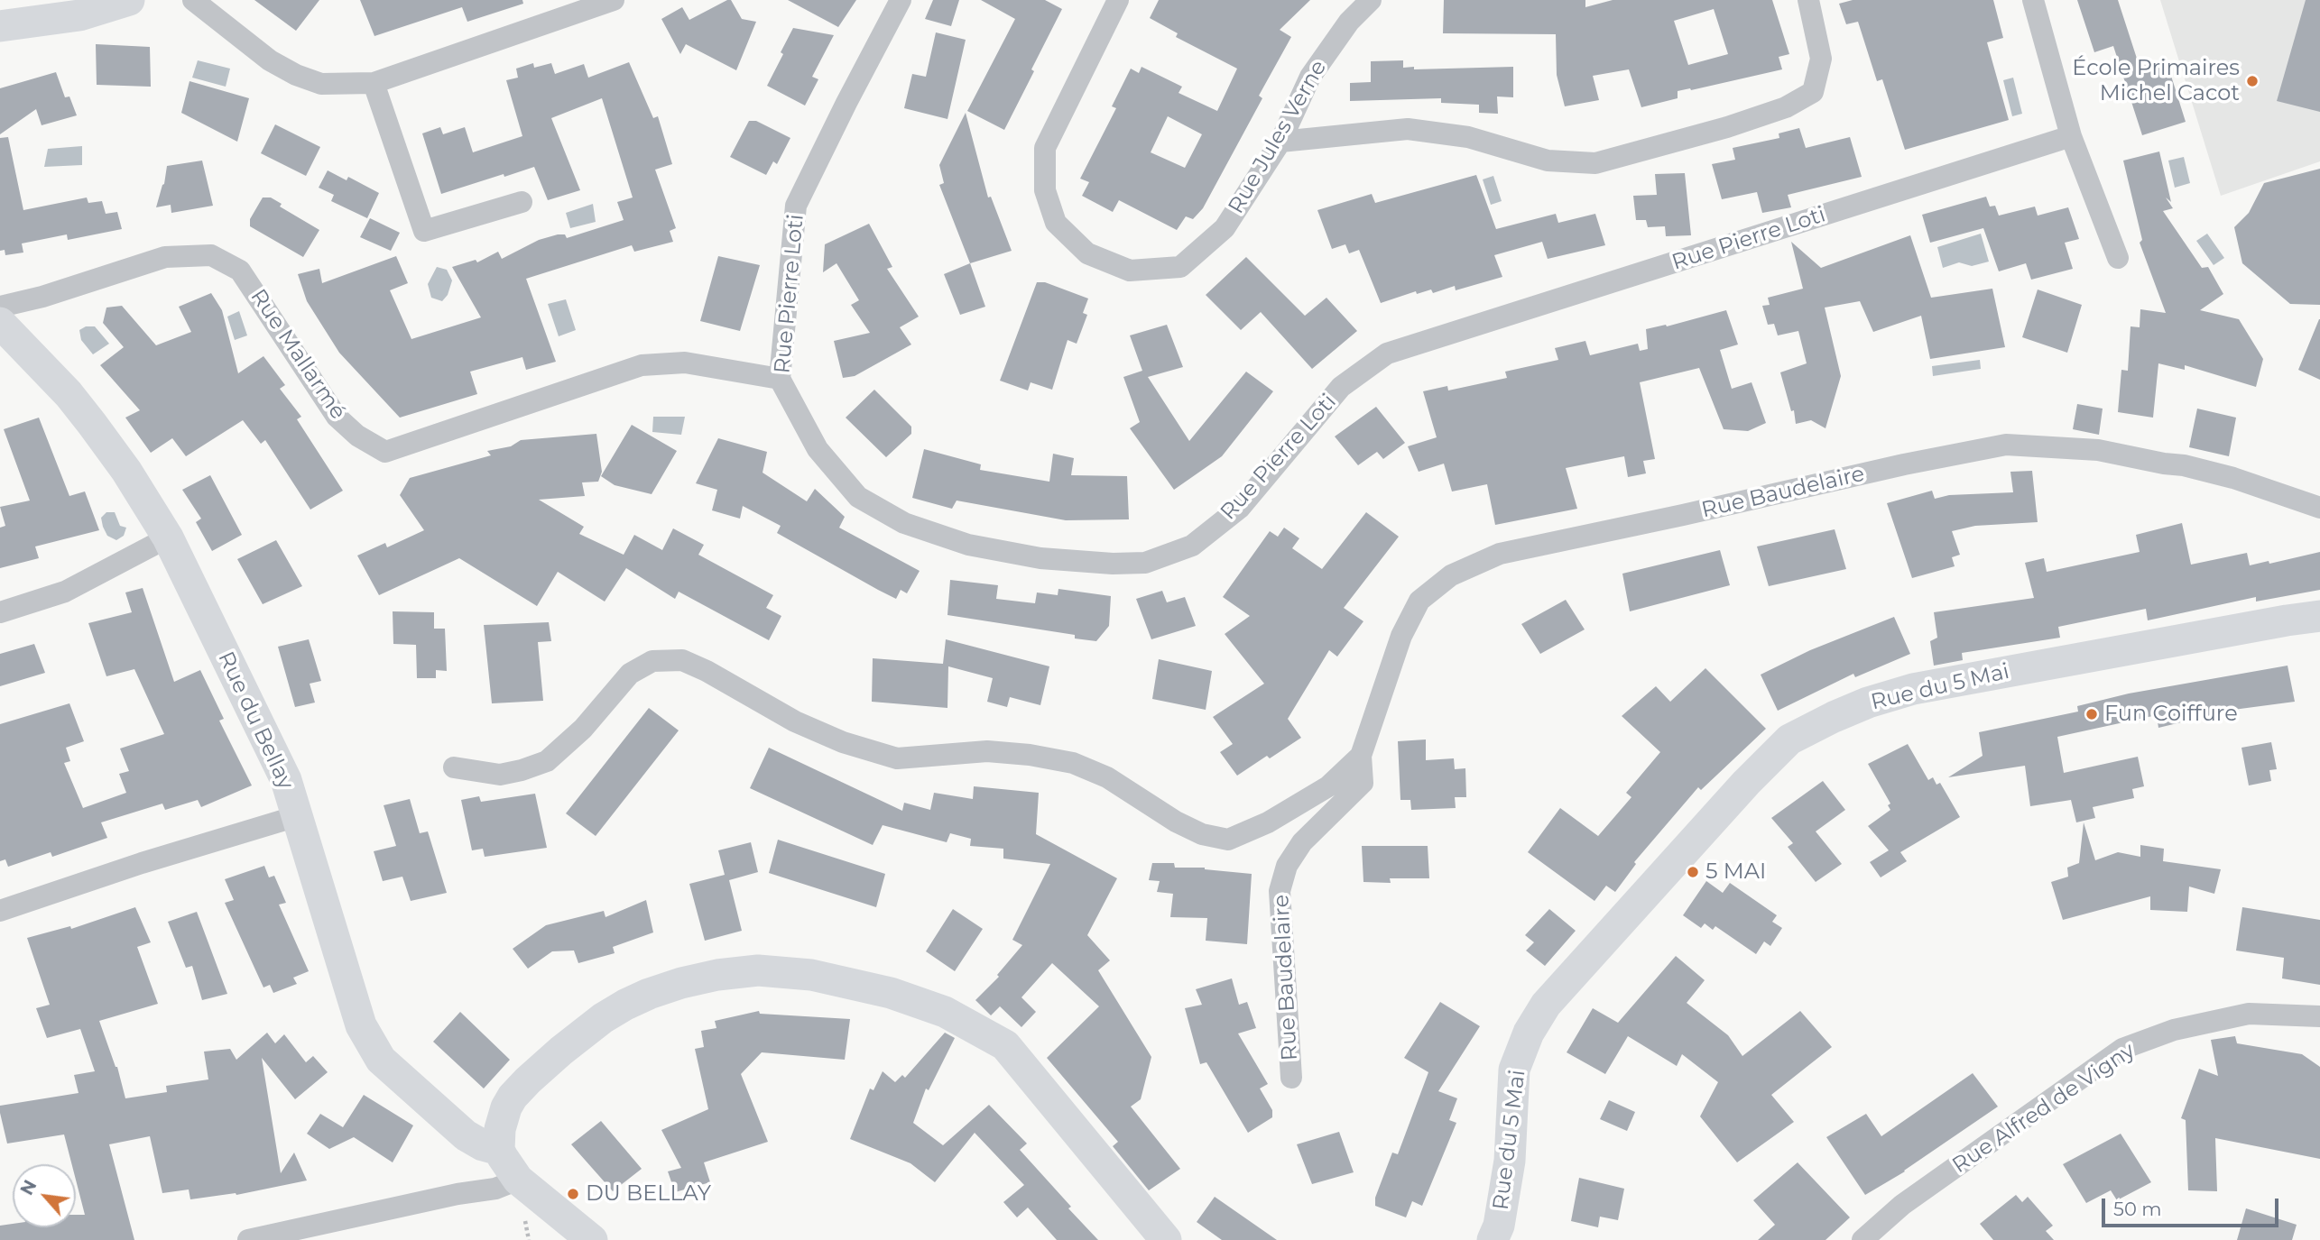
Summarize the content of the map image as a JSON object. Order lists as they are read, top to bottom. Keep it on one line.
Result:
{"streets":{"main road":["Rue du 5 Mai","Rue du Bellay"],"street":["Rue Jules Verne","Rue Pierre Loti","Rue Mallarmé","Rue Baudelaire","Rue Alfred de Vigny"]},"crossings":[["Rue Pierre Loti","Rue Mallarmé"]],"places":["École Primaires Michel Cacot","Fun Coiffure","5 MAI","DU BELLAY"],"scale_bar":"50 m","north":"top left"}
